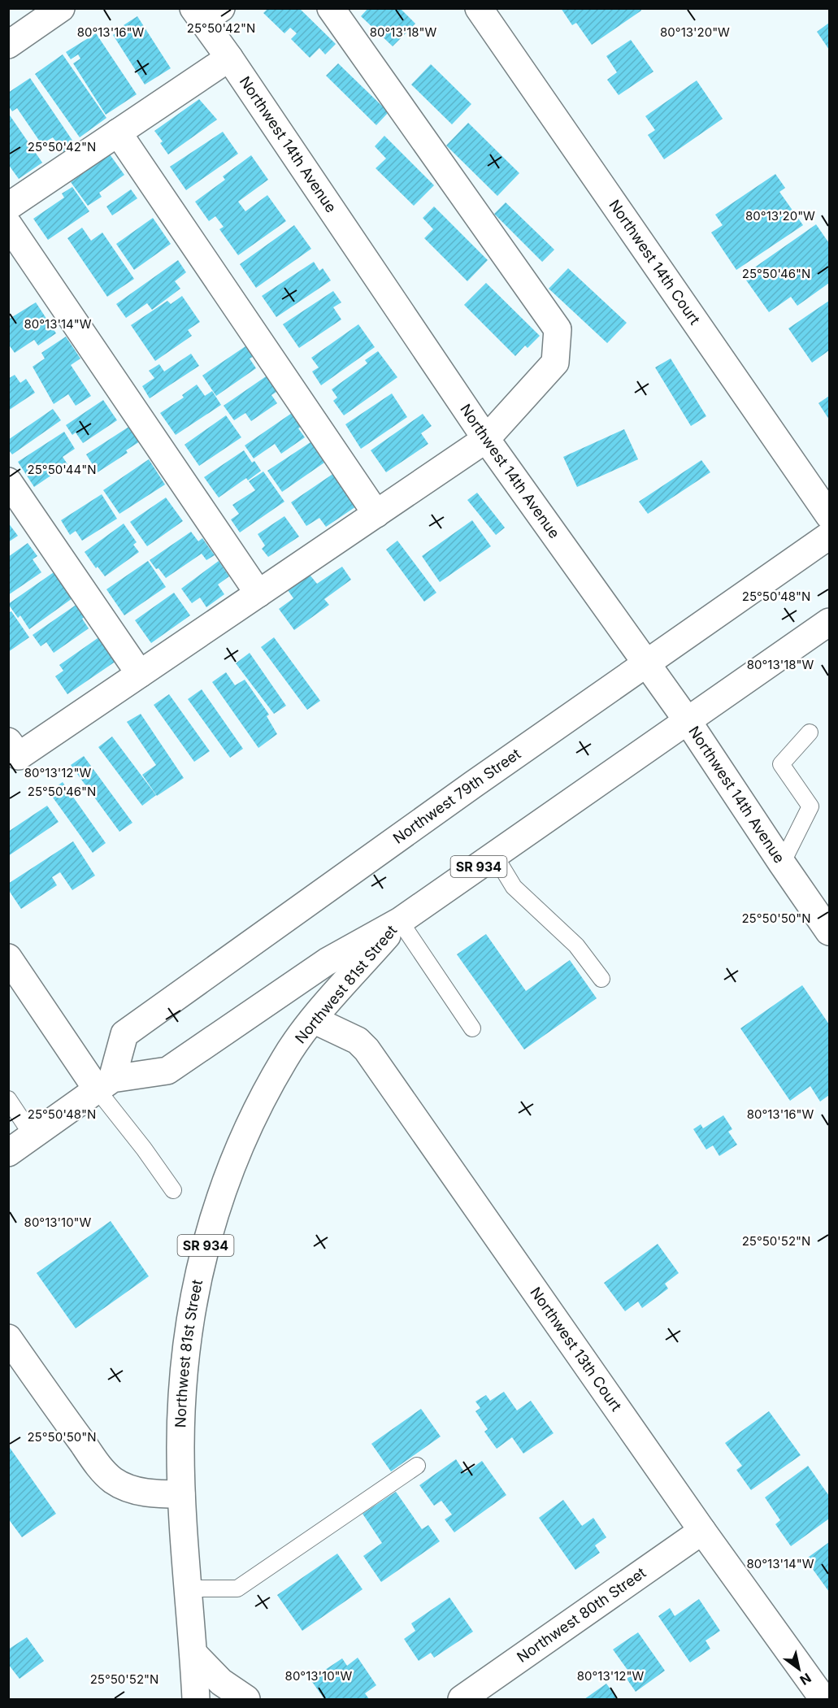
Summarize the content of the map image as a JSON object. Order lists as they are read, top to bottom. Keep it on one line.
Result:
{"streets":{"street":["Northwest 14th Avenue","Northwest 14th Court","Northwest 79th Street","SR 934","Northwest 81st Street","Northwest 13th Court","Northwest 80th Street"]},"crossings":[["Northwest 14th Avenue","Northwest 79th Street"],["Northwest 14th Avenue","SR 934"],["SR 934","Northwest 81st Street"],["Northwest 81st Street","Northwest 13th Court"],["Northwest 13th Court","Northwest 80th Street"]],"north":"bottom right","coordinates":["25°50'42\"N","80°13'16\"W","80°13'20\"W","80°13'18\"W","25°50'46\"N","80°13'14\"W","25°50'44\"N","25°50'48\"N","80°13'12\"W","25°50'50\"N","80°13'10\"W","25°50'52\"N"]}
